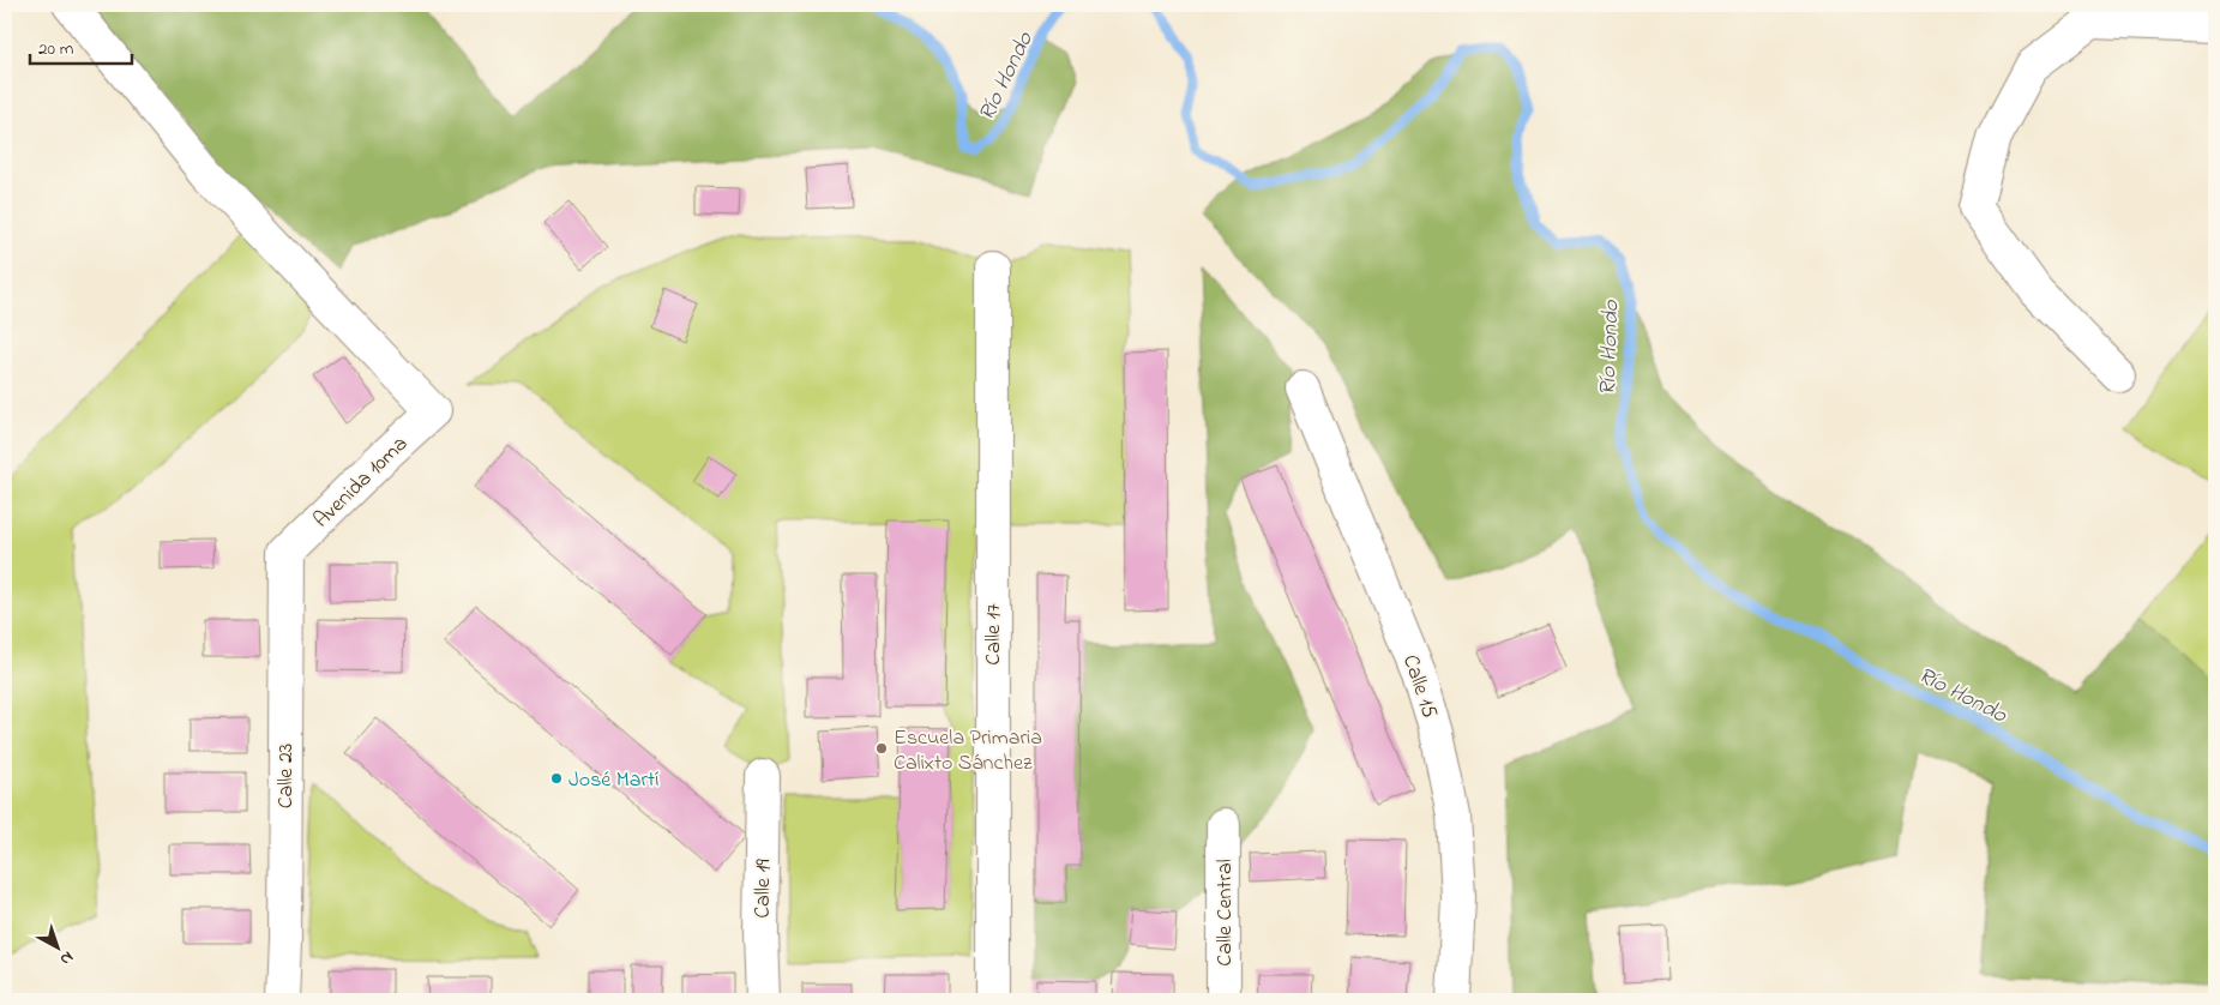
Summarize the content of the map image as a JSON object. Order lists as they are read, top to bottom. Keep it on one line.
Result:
{"streets":{"street":["Avenida 10ma","Calle 17","Calle 15","Calle 23","Calle 19","Calle Central"]},"crossings":[["Avenida 10ma","Calle 23"]],"water":["Río Hondo"],"places":["Escuela Primaria Calixto Sánchez","José Martí"],"scale_bar":"20 m","north":"bottom right"}
